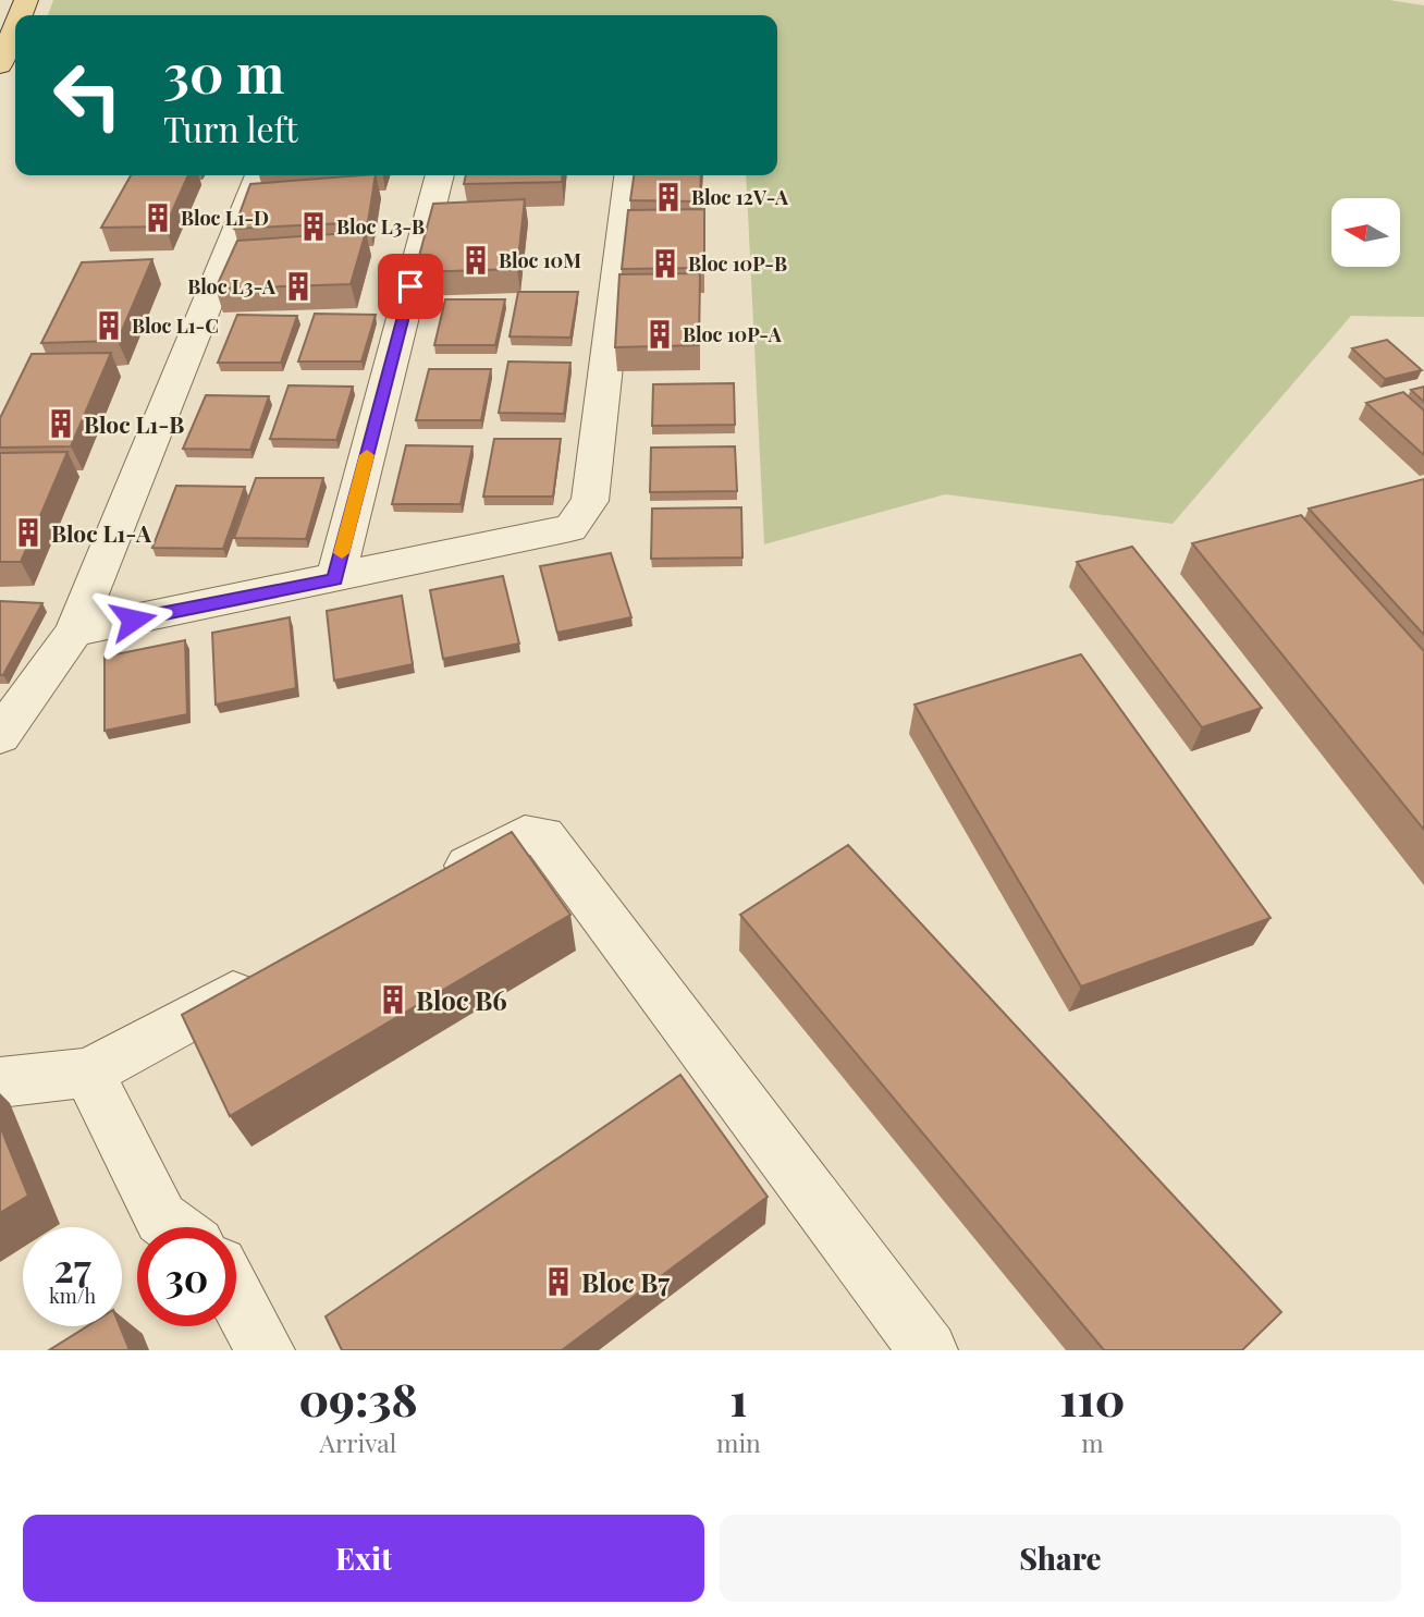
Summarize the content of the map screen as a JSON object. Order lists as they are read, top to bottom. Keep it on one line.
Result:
{"places":{"building":["Bloc 12V-A","Bloc L1-D","Bloc L3-B","Bloc 10M","Bloc 10P-B","Bloc L3-A","Bloc L1-C","Bloc 10P-A","Bloc L1-B","Bloc L1-A","Bloc B6","Bloc B7"]},"north":"left","page":{"turn":["30 m","Turn left"],"speed":"27 km/h","limit":"30","eta":["09:38","Arrival","1","min","110","m"],"buttons":["Exit","Share"]}}
